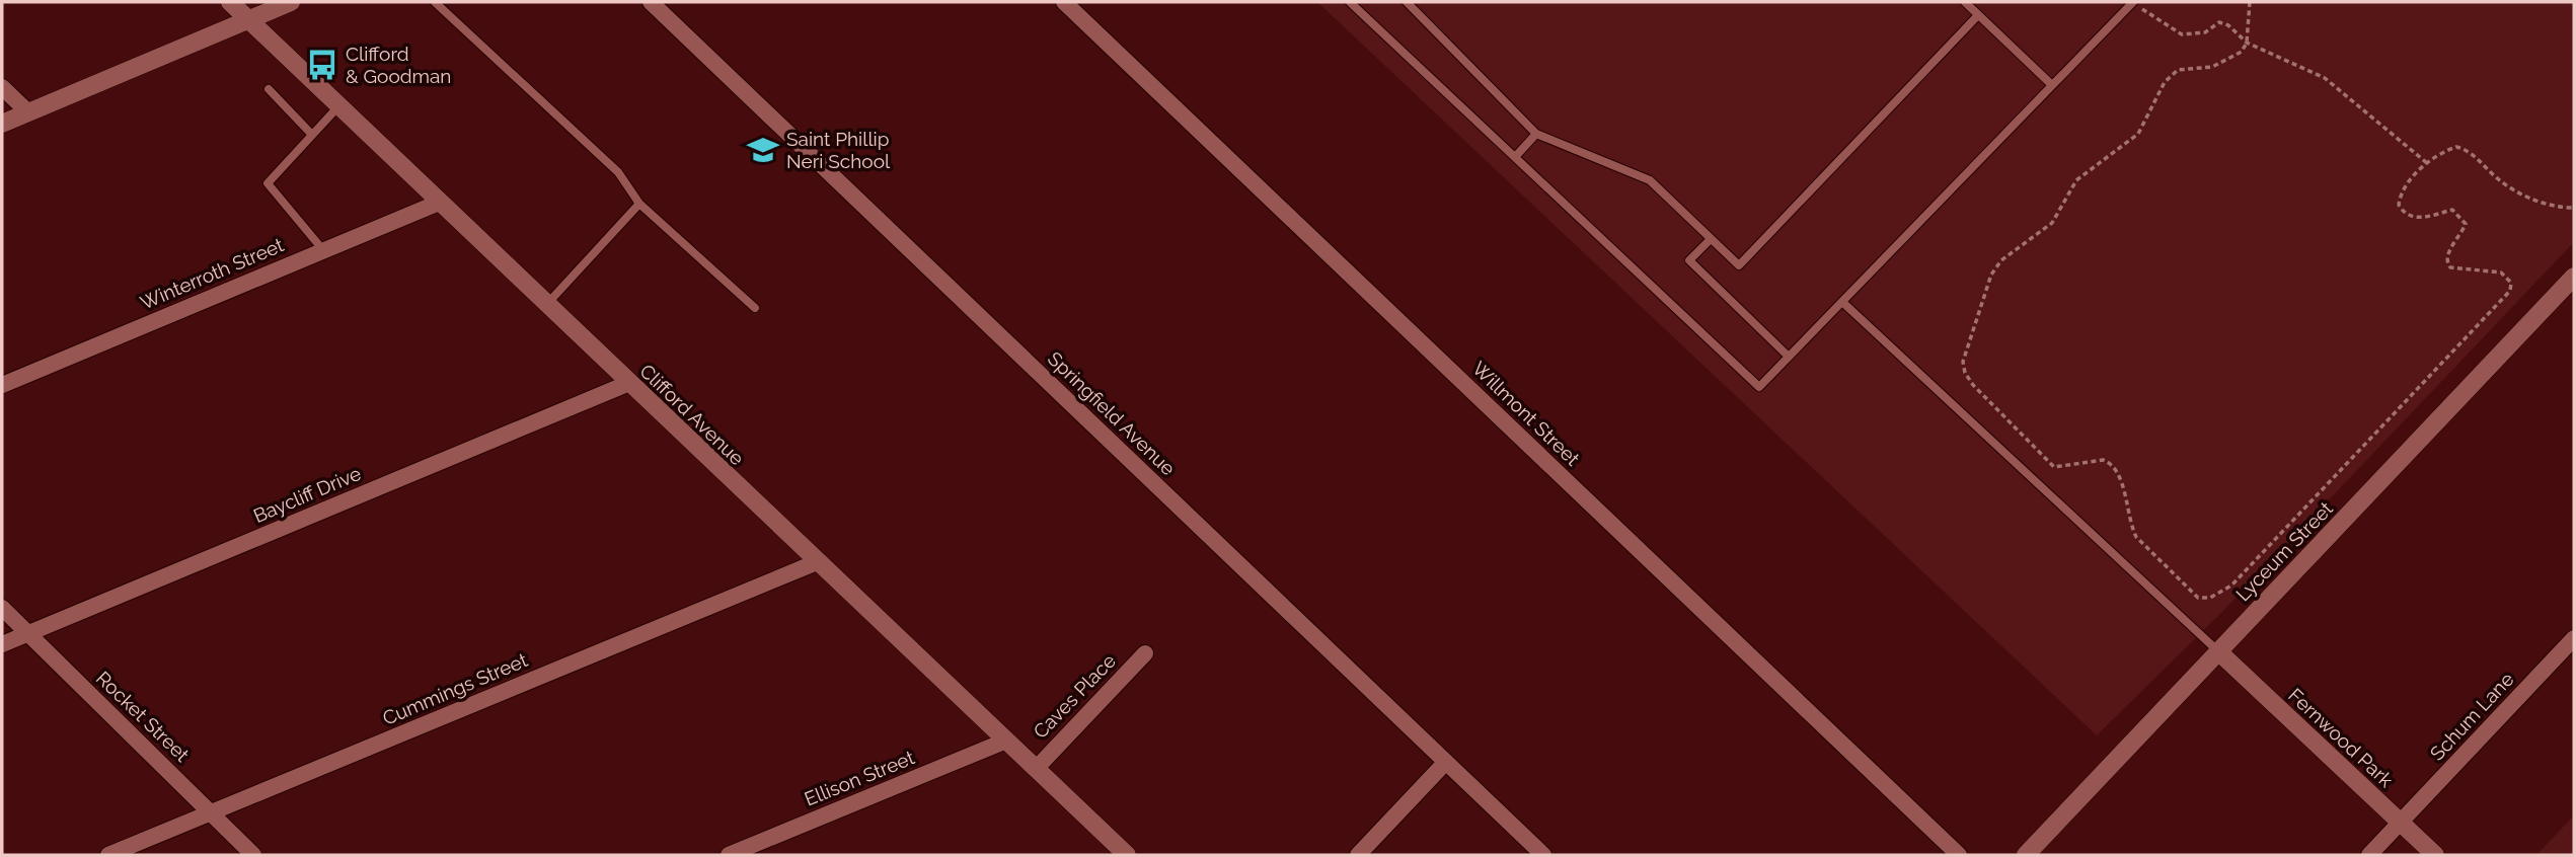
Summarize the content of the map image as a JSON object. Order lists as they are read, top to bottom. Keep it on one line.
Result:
{"streets":{"main road":["Clifford Avenue","Lyceum Street","Fernwood Park"],"street":["Winterroth Street","Springfield Avenue","Willmont Street","Baycliff Drive","Cummings Street","Caves Place","Rocket Street","Schum Lane","Ellison Street"]},"crossings":[["Winterroth Street","Clifford Avenue"],["Clifford Avenue","Baycliff Drive"],["Clifford Avenue","Cummings Street"],["Clifford Avenue","Caves Place"],["Clifford Avenue","Ellison Street"],["Baycliff Drive","Rocket Street"],["Lyceum Street","Fernwood Park"],["Cummings Street","Rocket Street"],["Schum Lane","Fernwood Park"]],"places":{"bus stop":["Clifford & Goodman"],"school or university":["Saint Phillip Neri School"]}}
